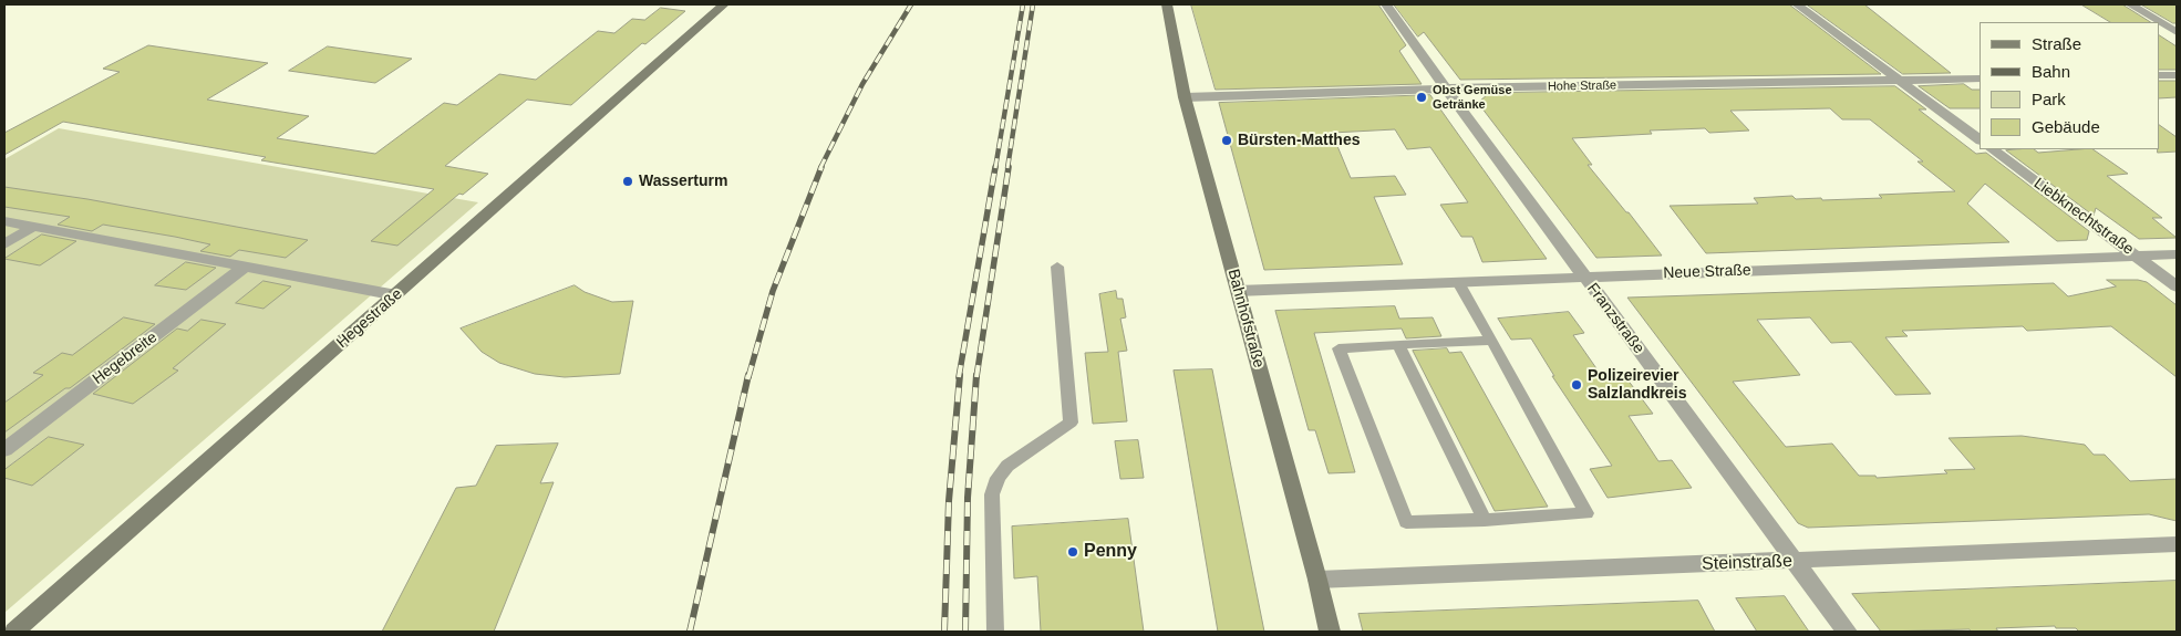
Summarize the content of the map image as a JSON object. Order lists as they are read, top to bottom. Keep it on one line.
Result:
{"streets":{"street":["Hohe Straße","Liebknechtstraße","Neue Straße","Hegestraße","Bahnhofstraße","Franzstraße","Hegebreite","Steinstraße"]},"crossings":[["Hohe Straße","Bahnhofstraße"],["Hohe Straße","Franzstraße"],["Liebknechtstraße","Neue Straße"],["Neue Straße","Bahnhofstraße"],["Neue Straße","Franzstraße"],["Bahnhofstraße","Steinstraße"],["Franzstraße","Steinstraße"]],"places":["Obst Gemüse Getränke","Bürsten-Matthes","Wasserturm","Polizeirevier Salzlandkreis","Penny"],"legend":["Straße","Bahn","Park","Gebäude"]}
